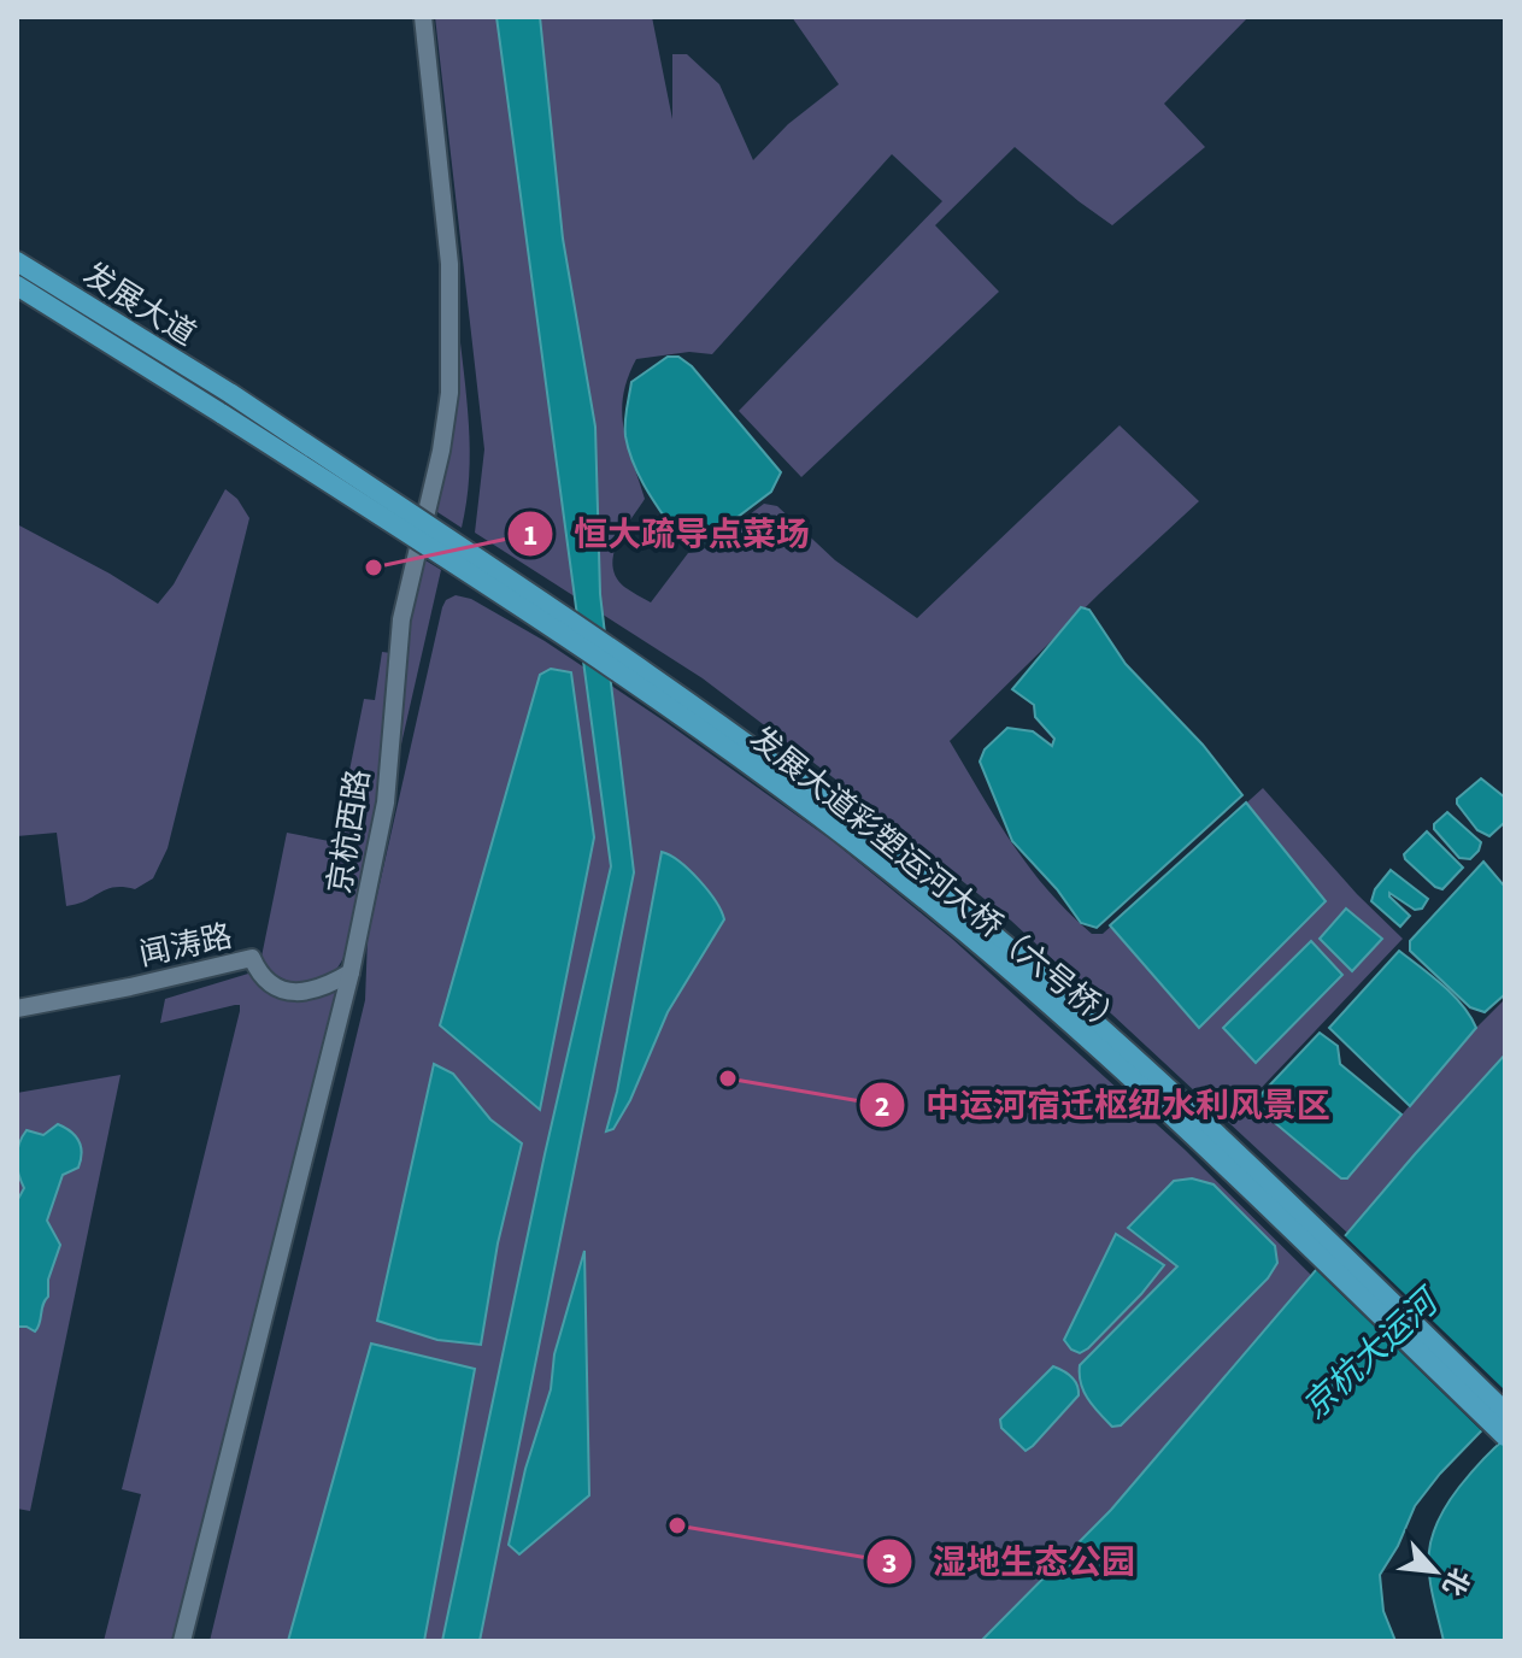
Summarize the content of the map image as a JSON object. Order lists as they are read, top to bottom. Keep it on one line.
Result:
{"streets":{"main road":["发展大道","发展大道彩塑运河大桥（六号桥）"],"street":["京杭西路","闻涛路"]},"crossings":[["发展大道","发展大道彩塑运河大桥（六号桥）"],["京杭西路","闻涛路"]],"water":["京杭大运河"],"places":["恒大疏导点菜场","中运河宿迁枢纽水利风景区","湿地生态公园"],"north":"bottom right"}
